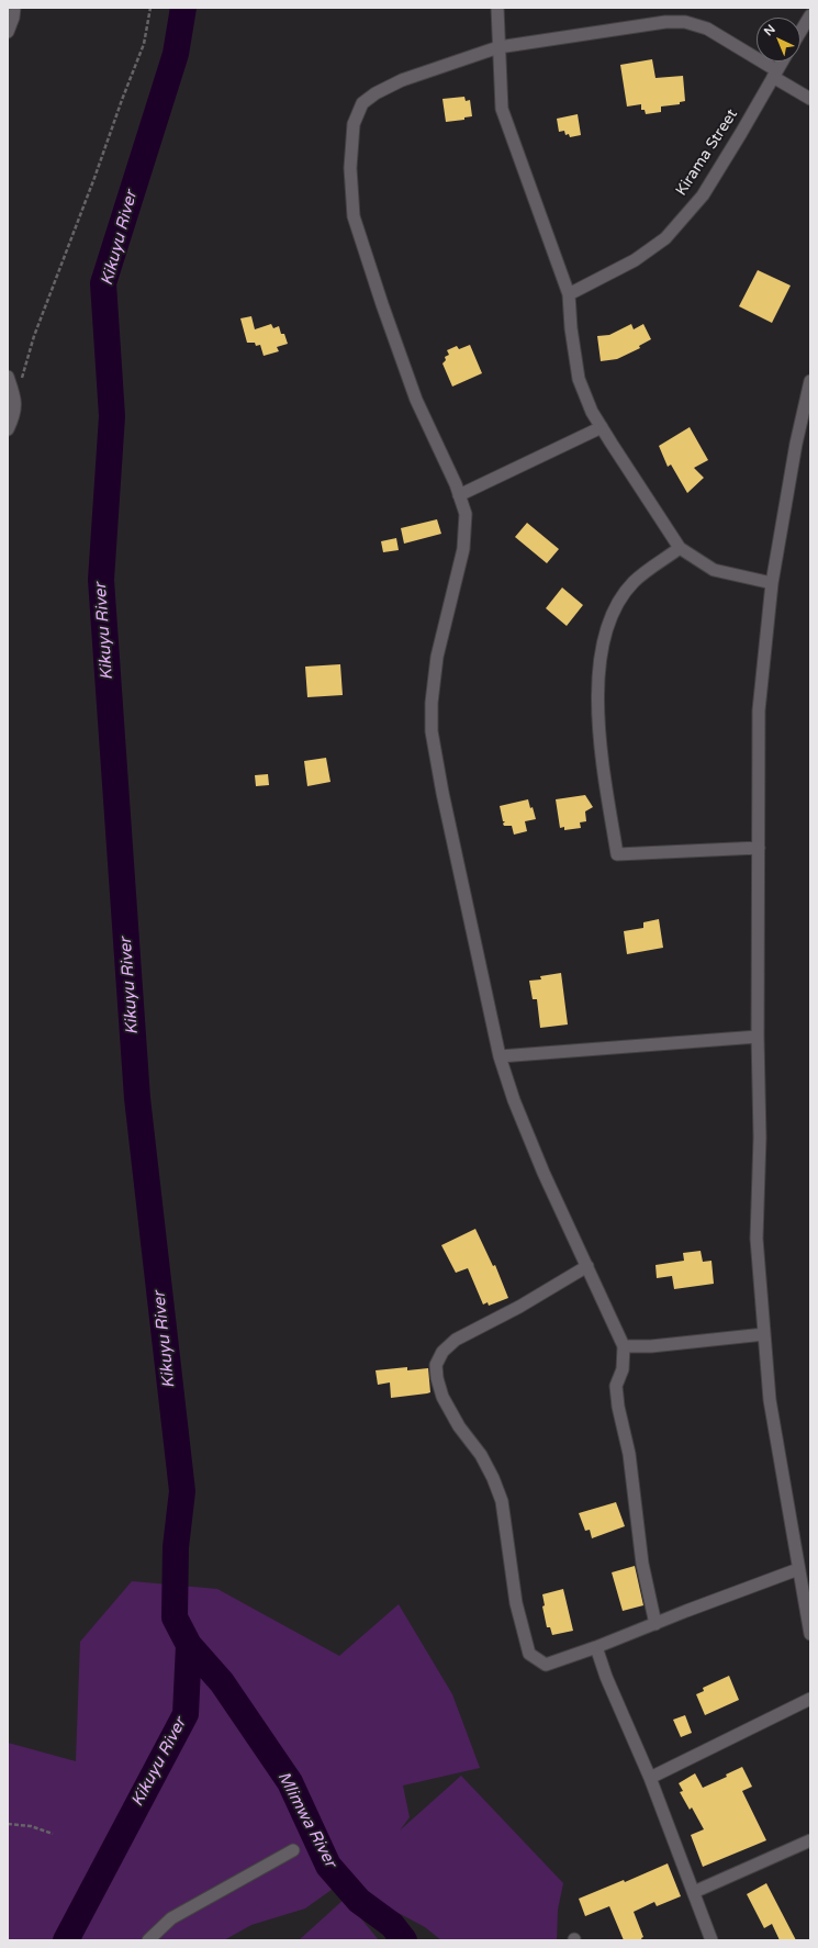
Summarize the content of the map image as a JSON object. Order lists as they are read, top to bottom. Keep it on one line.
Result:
{"streets":{"street":["Kirama Street"]},"water":["Kikuyu River","Mlimwa River"],"north":"top left"}
